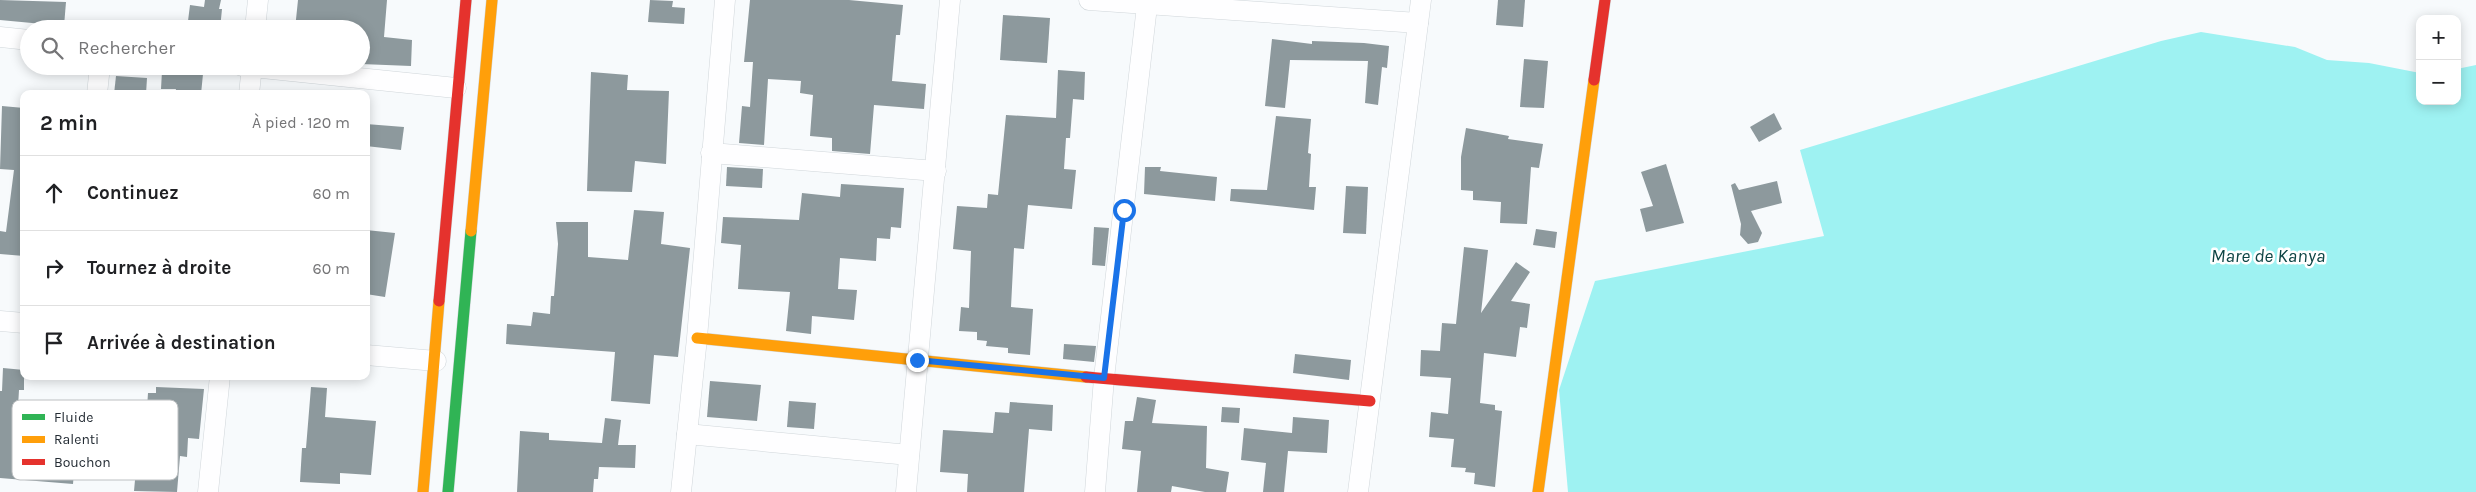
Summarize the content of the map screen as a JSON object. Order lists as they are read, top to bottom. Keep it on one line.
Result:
{"water":["Mare de Kanya"],"legend":["Fluide","Ralenti","Bouchon"],"page":{"map_buttons":["+","−"],"search":"Rechercher","heading":["2 min","À pied · 120 m"],"list":[["Continuez","60 m"],["Tournez à droite","60 m"],"Arrivée à destination"]}}
